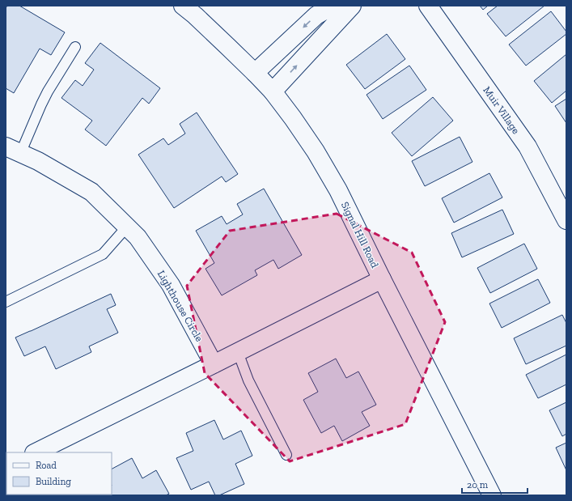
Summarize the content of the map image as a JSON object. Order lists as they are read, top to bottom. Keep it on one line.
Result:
{"streets":{"street":["Muir Village","Signal Hill Road","Lighthouse Circle"]},"legend":["Road","Building"],"scale_bar":"20 m"}
